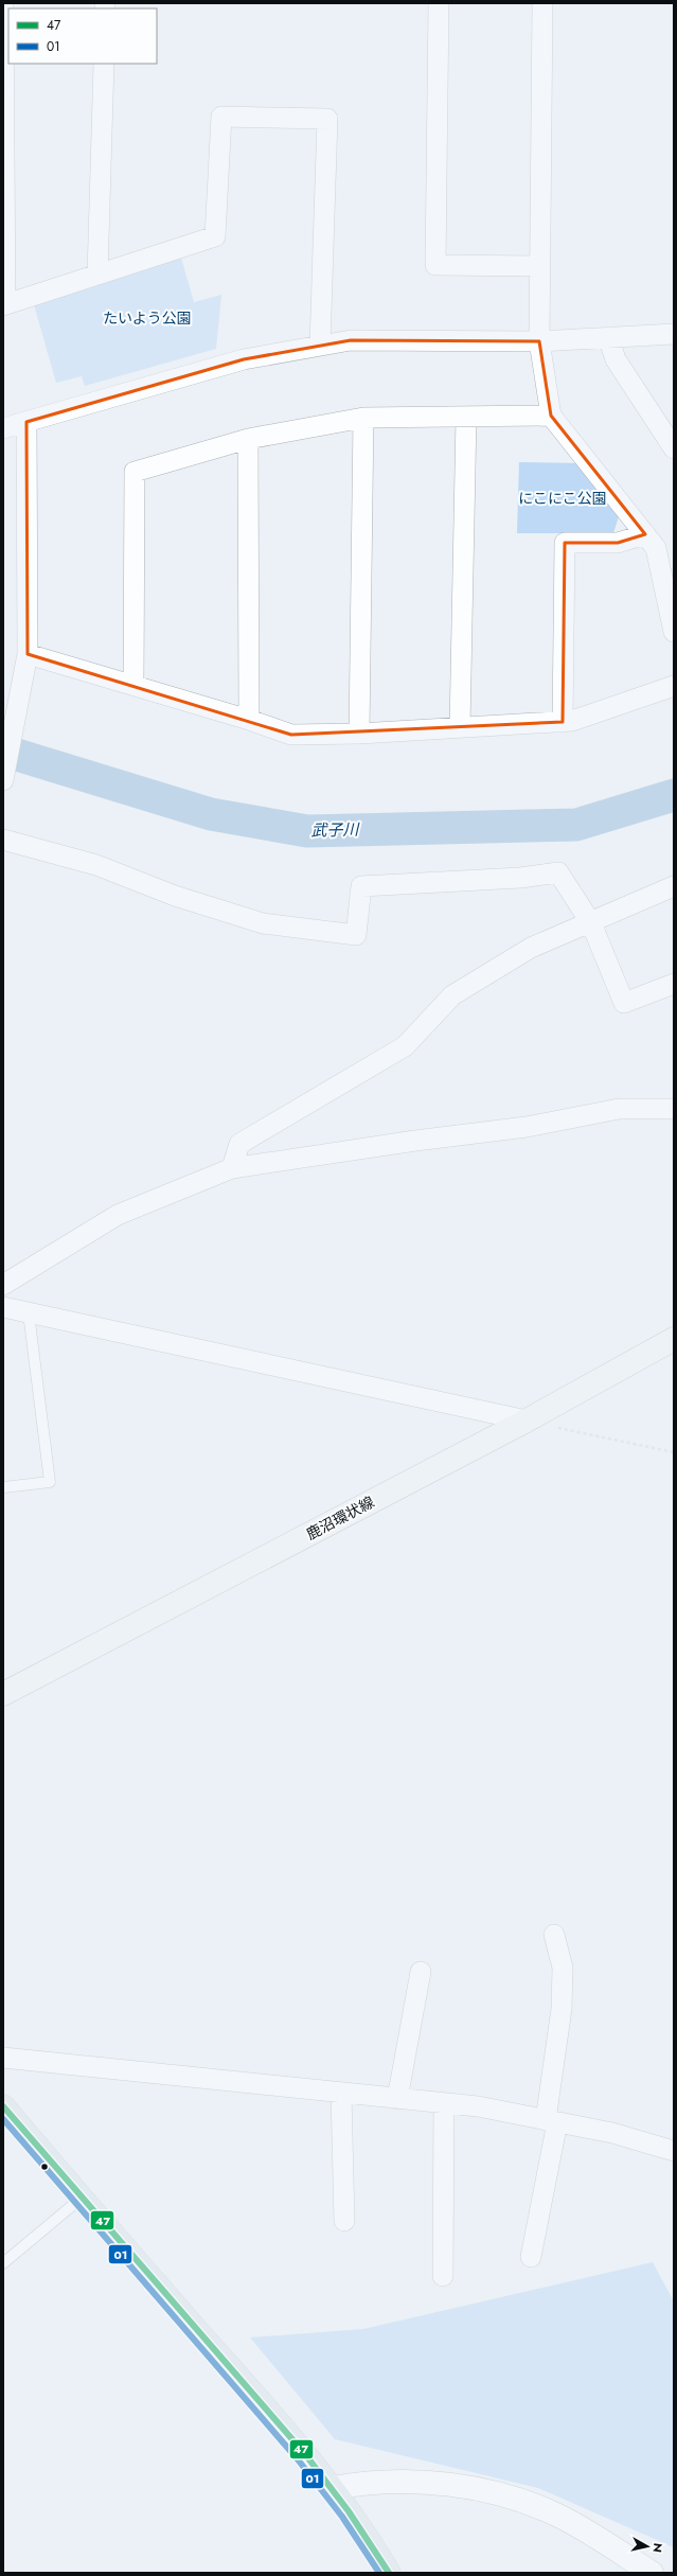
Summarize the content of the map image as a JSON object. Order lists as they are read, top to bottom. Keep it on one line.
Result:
{"streets":{"main road":["鹿沼環状線"]},"water":["武子川"],"parks":["たいよう公園","にこにこ公園"],"lines":["transit line 47","transit line 01"],"legend":["47","01"],"north":"right"}
